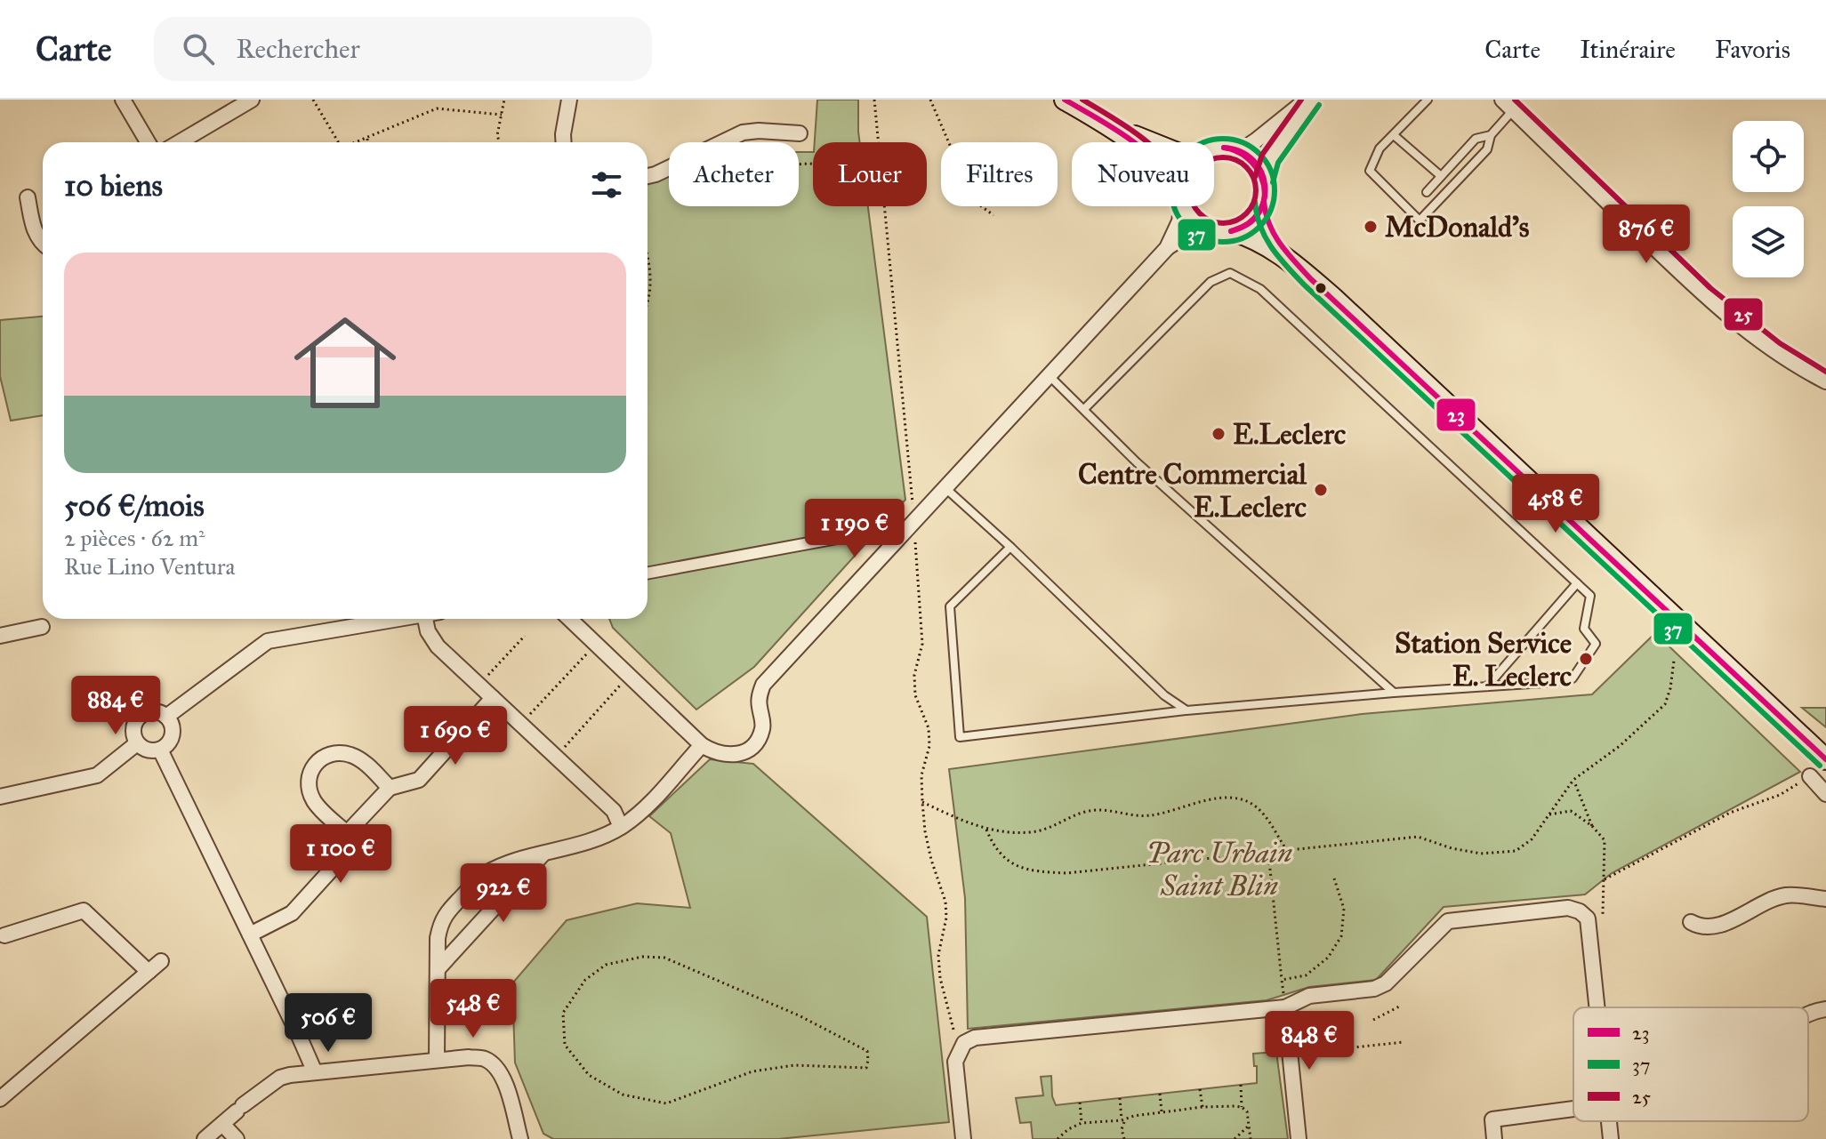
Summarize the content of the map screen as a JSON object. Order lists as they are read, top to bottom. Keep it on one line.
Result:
{"parks":["Parc Urbain Saint Blin"],"places":["McDonald's","E.Leclerc","Centre Commercial E.Leclerc","Station Service E. Leclerc"],"lines":["transit line 23","transit line 25","transit line 37"],"legend":["23","37","25"],"page":{"header":"Carte","search":"Rechercher","nav":["Carte","Itinéraire","Favoris"],"chip":["Acheter","Louer","Filtres","Nouveau"],"heading":"10 biens","price":["876 €","458 €","1 190 €","884 €","1 690 €","1 100 €","922 €","548 €","506 €","848 €"],"list":[{"name":"506 €/mois","note":"2 pièces · 62 m² · Rue Lino Ventura"}]}}
